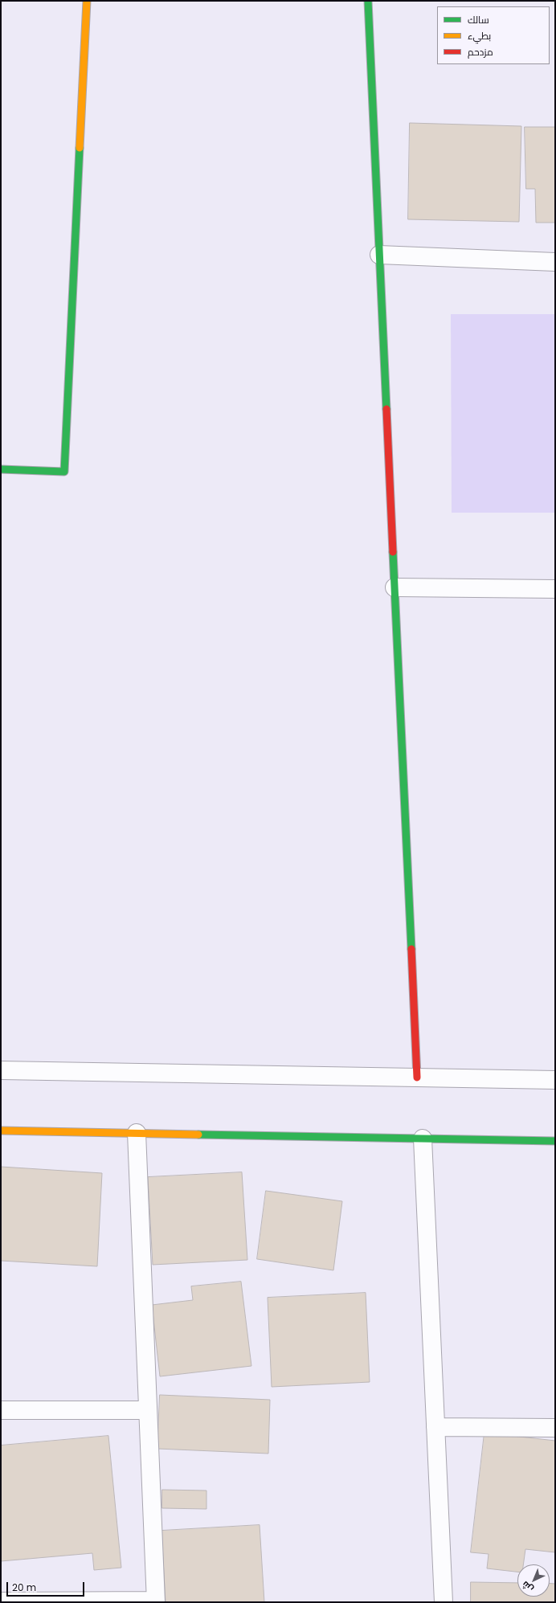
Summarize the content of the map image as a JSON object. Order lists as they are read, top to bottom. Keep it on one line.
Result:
{"legend":["سالك","بطيء","مزدحم"],"scale_bar":"20 m","north":"bottom left"}
